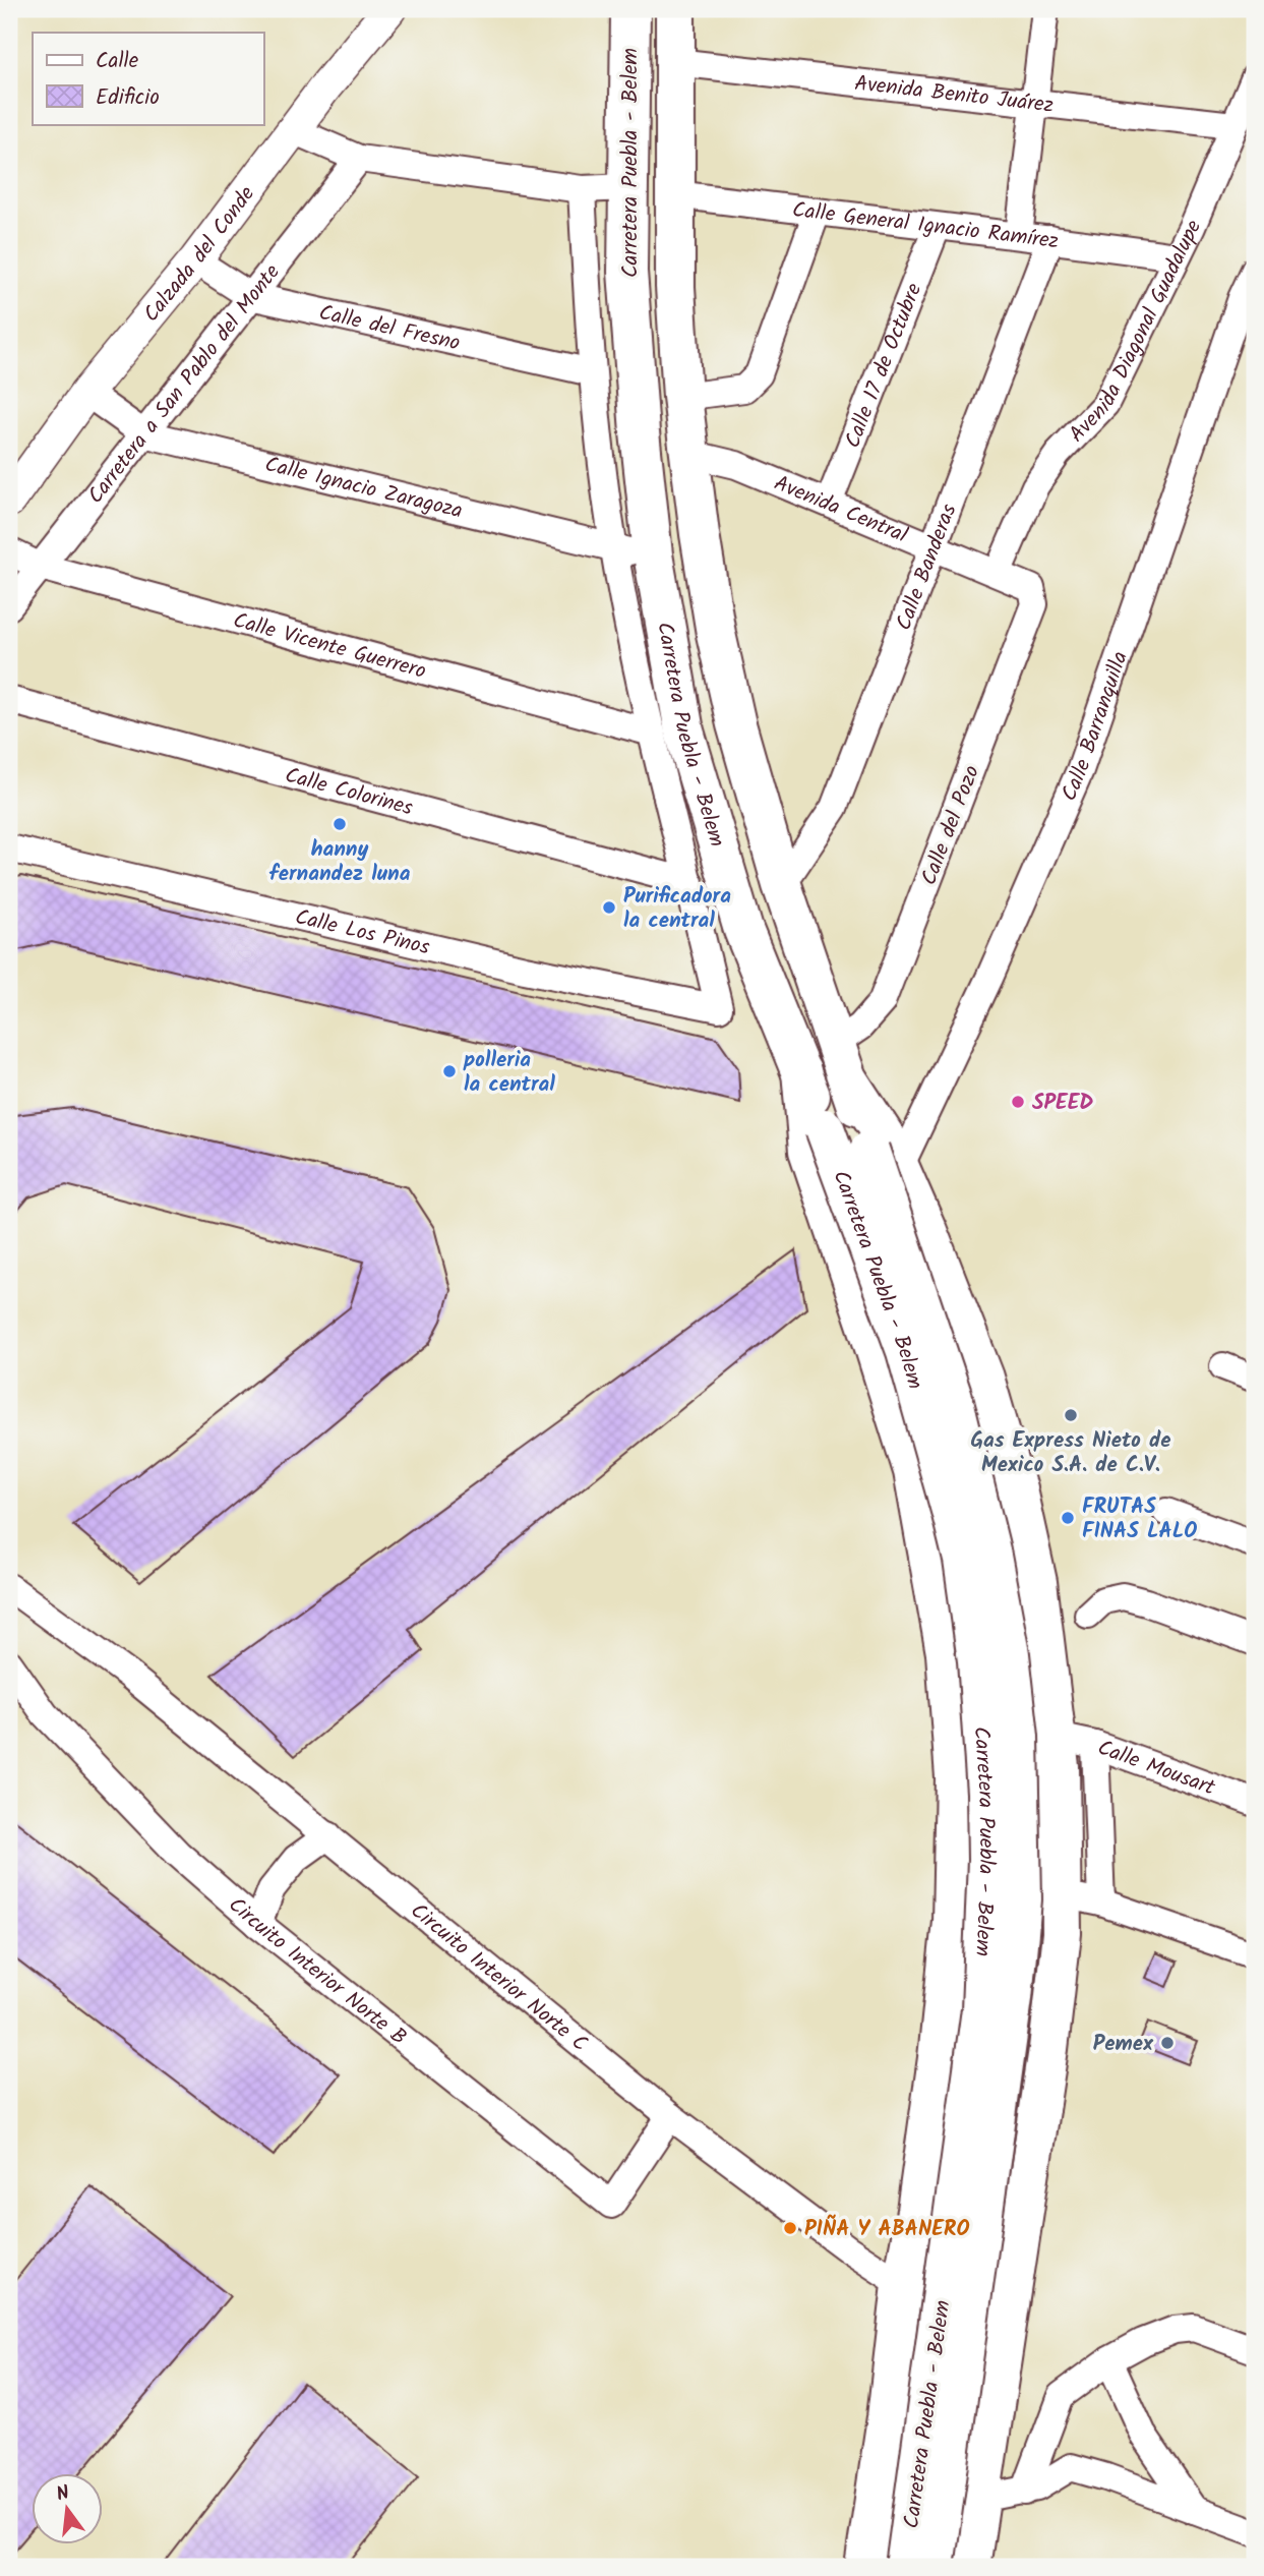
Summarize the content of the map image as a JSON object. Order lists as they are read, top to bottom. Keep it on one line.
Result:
{"streets":{"main road":["Carretera Puebla - Belem"],"street":["Avenida Benito Juárez","Calle General Ignacio Ramírez","Calzada del Conde","Calle del Fresno","Avenida Diagonal Guadalupe","Calle 17 de Octubre","Carretera a San Pablo del Monte","Calle Ignacio Zaragoza","Avenida Central","Calle Banderas","Calle Vicente Guerrero","Calle Barranquilla","Calle Colorines","Calle del Pozo","Calle Los Pinos","Calle Mousart","Circuito Interior Norte B","Circuito Interior Norte C"]},"crossings":[["Avenida Benito Juárez","Carretera Puebla - Belem"],["Avenida Benito Juárez","Avenida Diagonal Guadalupe"],["Carretera Puebla - Belem","Calle General Ignacio Ramírez"],["Carretera Puebla - Belem","Calle Ignacio Zaragoza"],["Carretera Puebla - Belem","Avenida Central"],["Carretera Puebla - Belem","Calle Banderas"],["Carretera Puebla - Belem","Calle Barranquilla"],["Carretera Puebla - Belem","Calle del Pozo"],["Calle General Ignacio Ramírez","Avenida Diagonal Guadalupe"],["Calle General Ignacio Ramírez","Calle 17 de Octubre"],["Calle General Ignacio Ramírez","Calle Banderas"],["Calzada del Conde","Calle del Fresno"],["Calzada del Conde","Calle Ignacio Zaragoza"],["Calle del Fresno","Carretera a San Pablo del Monte"],["Avenida Diagonal Guadalupe","Avenida Central"],["Calle 17 de Octubre","Avenida Central"],["Carretera a San Pablo del Monte","Calle Ignacio Zaragoza"],["Carretera a San Pablo del Monte","Calle Vicente Guerrero"],["Avenida Central","Calle Banderas"],["Avenida Central","Calle del Pozo"],["Calle Colorines","Calle Los Pinos"],["Circuito Interior Norte B","Circuito Interior Norte C"]],"places":["hanny fernandez luna","Purificadora la central","polleria la central","SPEED","Gas Express Nieto de Mexico S.A. de C.V.","FRUTAS FINAS LALO","Pemex","PIÑA Y ABANERO"],"legend":["Calle","Edificio"],"north":"top"}
